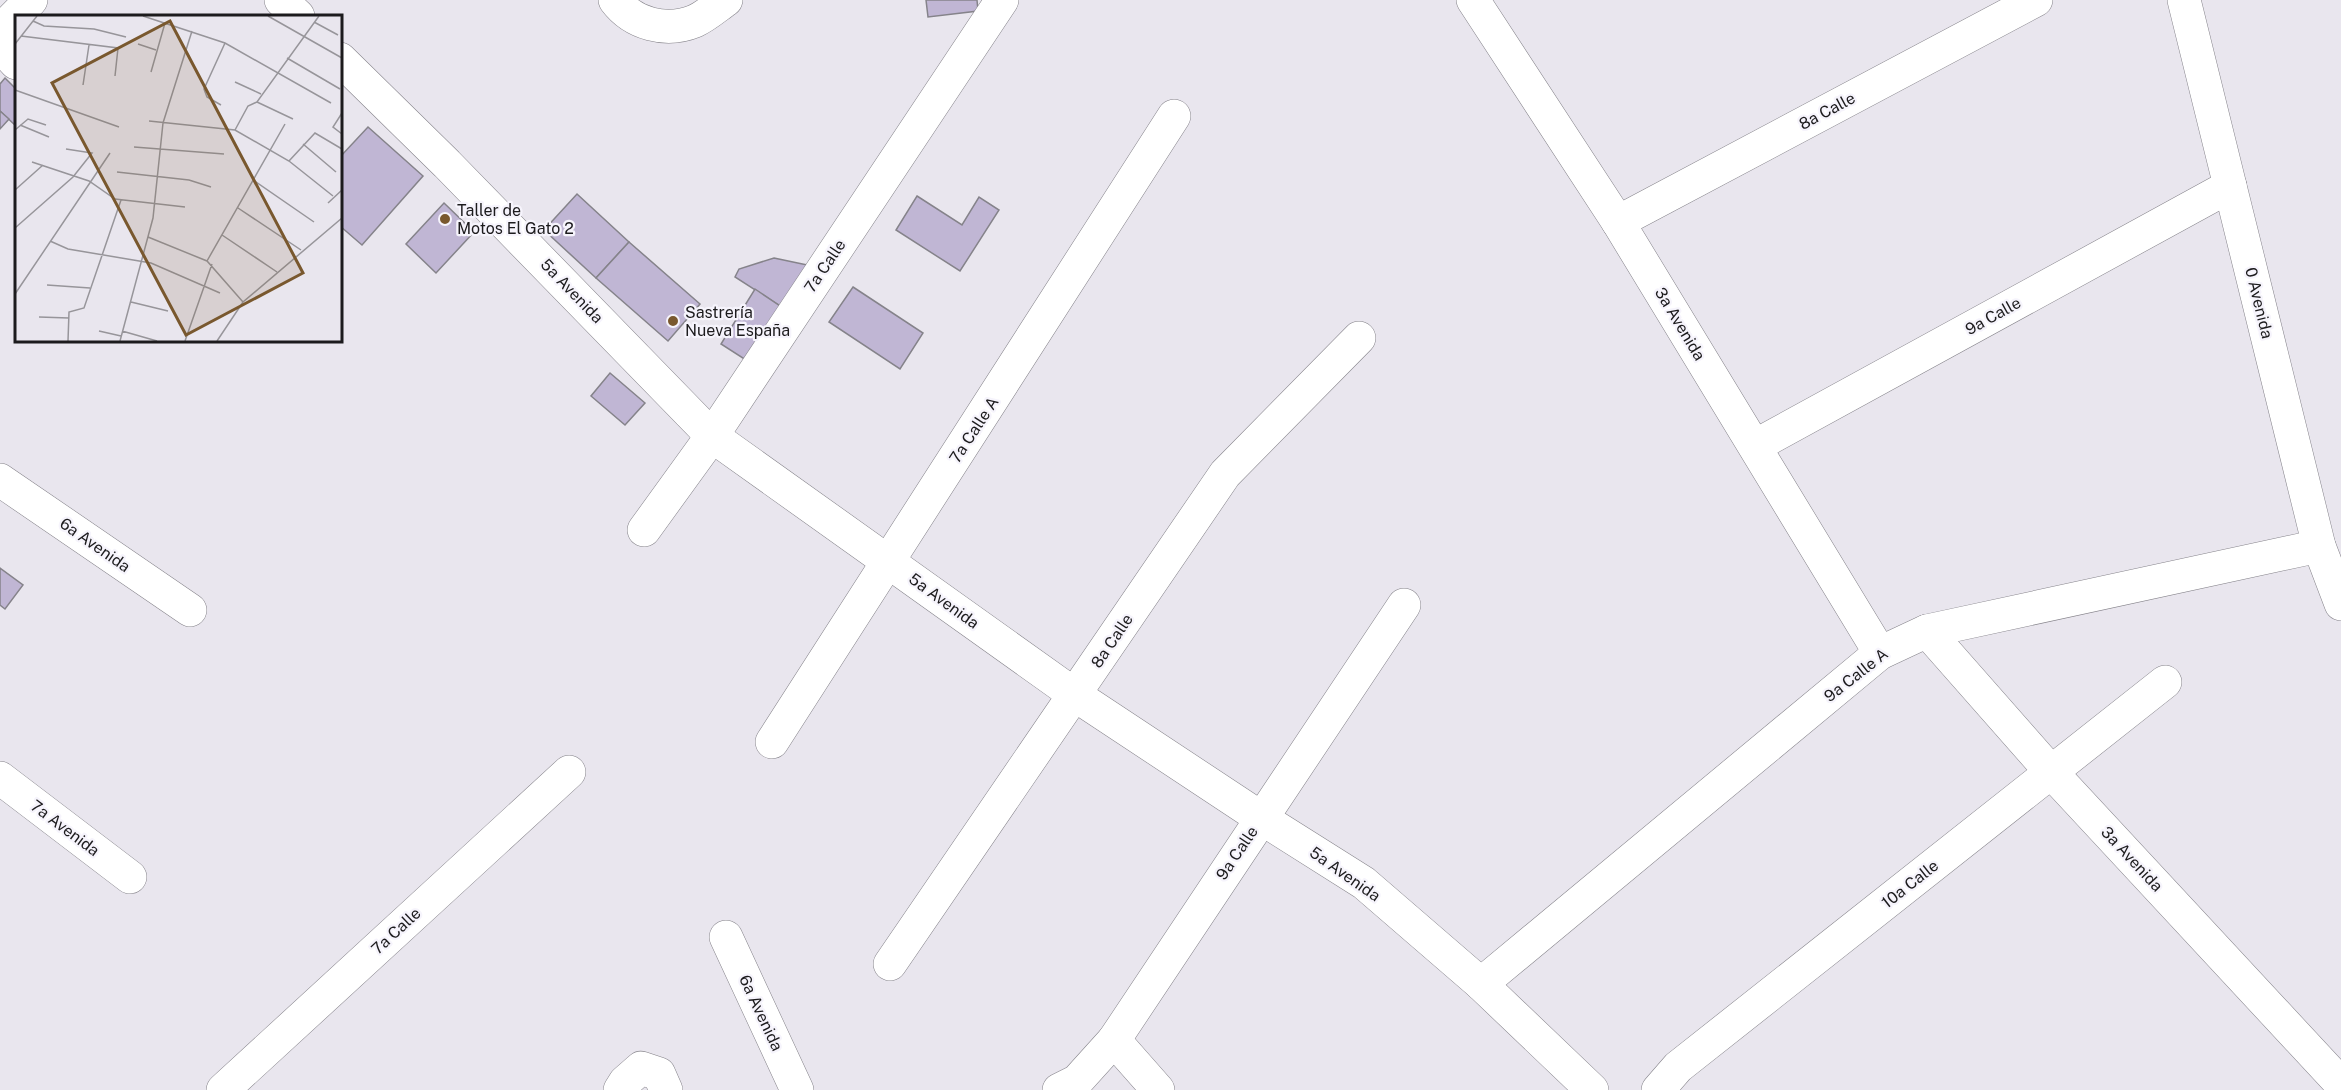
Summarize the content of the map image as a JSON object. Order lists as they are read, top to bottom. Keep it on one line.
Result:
{"streets":{"street":["8a Calle","7a Calle","5a Avenida","0 Avenida","9a Calle","3a Avenida","7a Calle A","6a Avenida","9a Calle A","7a Avenida","10a Calle"]},"crossings":[["8a Calle","5a Avenida"],["8a Calle","3a Avenida"],["7a Calle","5a Avenida"],["5a Avenida","9a Calle"],["5a Avenida","7a Calle A"],["5a Avenida","9a Calle A"],["0 Avenida","9a Calle"],["0 Avenida","9a Calle A"],["9a Calle","3a Avenida"],["3a Avenida","9a Calle A"],["3a Avenida","10a Calle"]],"places":["Taller de Motos El Gato 2","Sastrería Nueva España"]}
